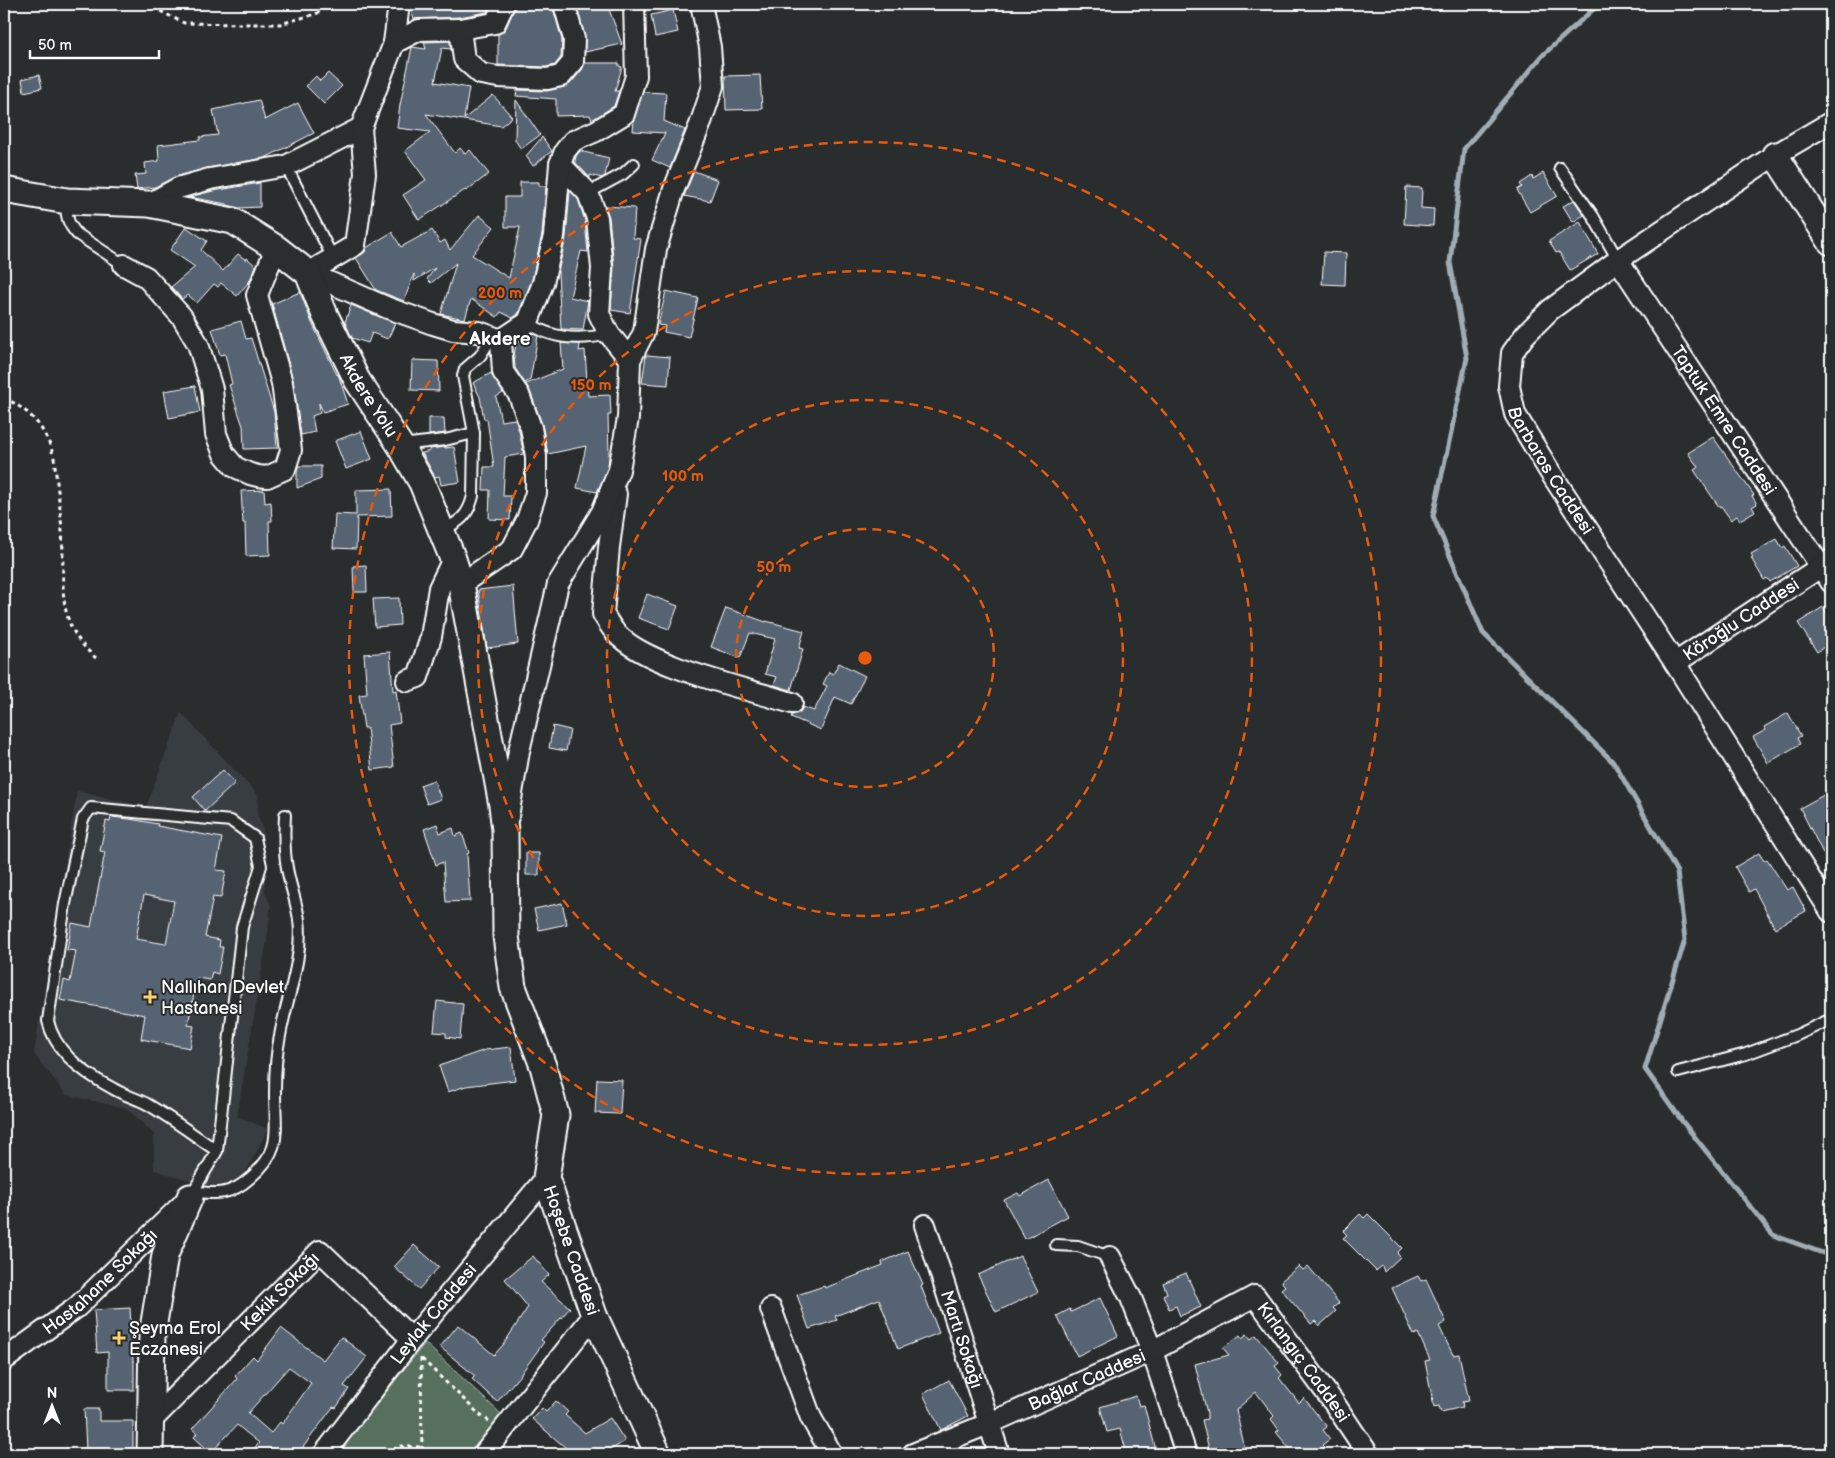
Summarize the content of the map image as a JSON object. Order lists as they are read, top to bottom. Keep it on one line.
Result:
{"streets":{"street":["Akdere Yolu","Taptuk Emre Caddesi","Barbaros Caddesi","Köroğlu Caddesi","Hoşebe Caddesi","Hastahane Sokağı","Kekik Sokağı","Leylak Caddesi","Martı Sokağı","Kırlangıç Caddesi","Bağlar Caddesi"]},"crossings":[["Akdere Yolu","Hoşebe Caddesi"],["Taptuk Emre Caddesi","Barbaros Caddesi"],["Taptuk Emre Caddesi","Köroğlu Caddesi"],["Barbaros Caddesi","Köroğlu Caddesi"],["Hoşebe Caddesi","Leylak Caddesi"],["Kekik Sokağı","Leylak Caddesi"],["Martı Sokağı","Bağlar Caddesi"],["Kırlangıç Caddesi","Bağlar Caddesi"]],"districts":["Akdere"],"places":{"health":["Nallıhan Devlet Hastanesi","Şeyma Erol Eczanesi"]},"scale_bar":"50 m","north":"top","rings":["200 m","150 m","100 m","50 m"]}
